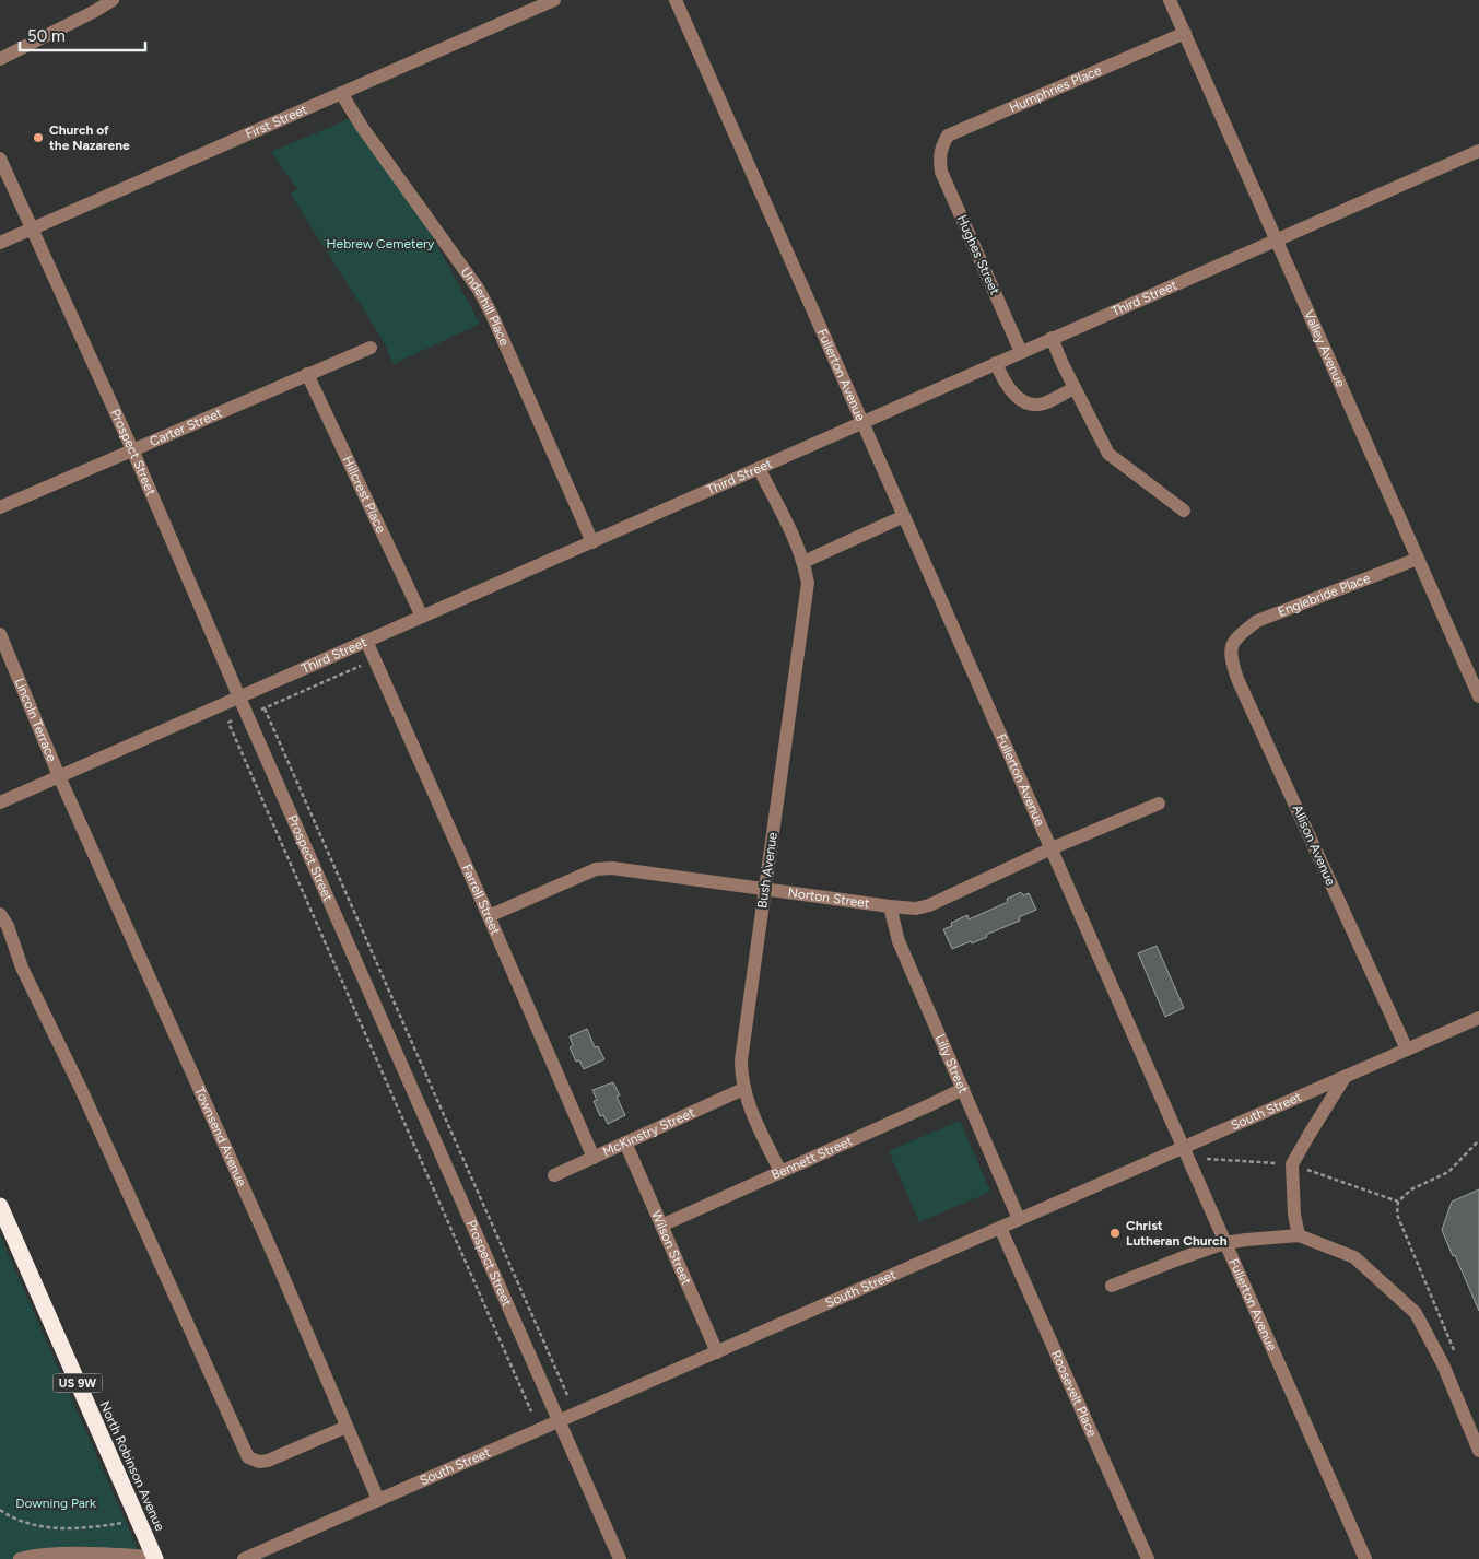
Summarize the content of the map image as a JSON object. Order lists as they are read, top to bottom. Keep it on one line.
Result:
{"streets":{"highway":["US 9W","North Robinson Avenue"],"street":["Humphries Place","First Street","Hughes Street","Third Street","Underhill Place","Valley Avenue","Fullerton Avenue","Carter Street","Prospect Street","Hillcrest Place","Englebride Place","Lincoln Terrace","Allison Avenue","Bush Avenue","Norton Street","Farrell Street","Lilly Street","South Street","McKinstry Street","Townsend Avenue","Bennett Street","Wilson Street","Roosevelt Place"]},"crossings":[["Humphries Place","Hughes Street"],["Humphries Place","Valley Avenue"],["First Street","Underhill Place"],["First Street","Prospect Street"],["Hughes Street","Third Street"],["Third Street","Underhill Place"],["Third Street","Valley Avenue"],["Third Street","Fullerton Avenue"],["Third Street","Prospect Street"],["Third Street","Hillcrest Place"],["Third Street","Lincoln Terrace"],["Third Street","Bush Avenue"],["Third Street","Farrell Street"],["Third Street","Townsend Avenue"],["Valley Avenue","Englebride Place"],["Fullerton Avenue","Norton Street"],["Fullerton Avenue","South Street"],["Carter Street","Prospect Street"],["Carter Street","Hillcrest Place"],["Prospect Street","South Street"],["Englebride Place","Allison Avenue"],["Lincoln Terrace","Townsend Avenue"],["Allison Avenue","South Street"],["Bush Avenue","Norton Street"],["Bush Avenue","McKinstry Street"],["Bush Avenue","Bennett Street"],["Norton Street","Farrell Street"],["Norton Street","Lilly Street"],["Farrell Street","McKinstry Street"],["Lilly Street","South Street"],["Lilly Street","Bennett Street"],["South Street","Townsend Avenue"],["South Street","Wilson Street"],["South Street","Roosevelt Place"],["McKinstry Street","Wilson Street"],["Bennett Street","Wilson Street"]],"parks":["Hebrew Cemetery","Downing Park"],"places":["Church of the Nazarene","Christ Lutheran Church"],"scale_bar":"50 m"}
